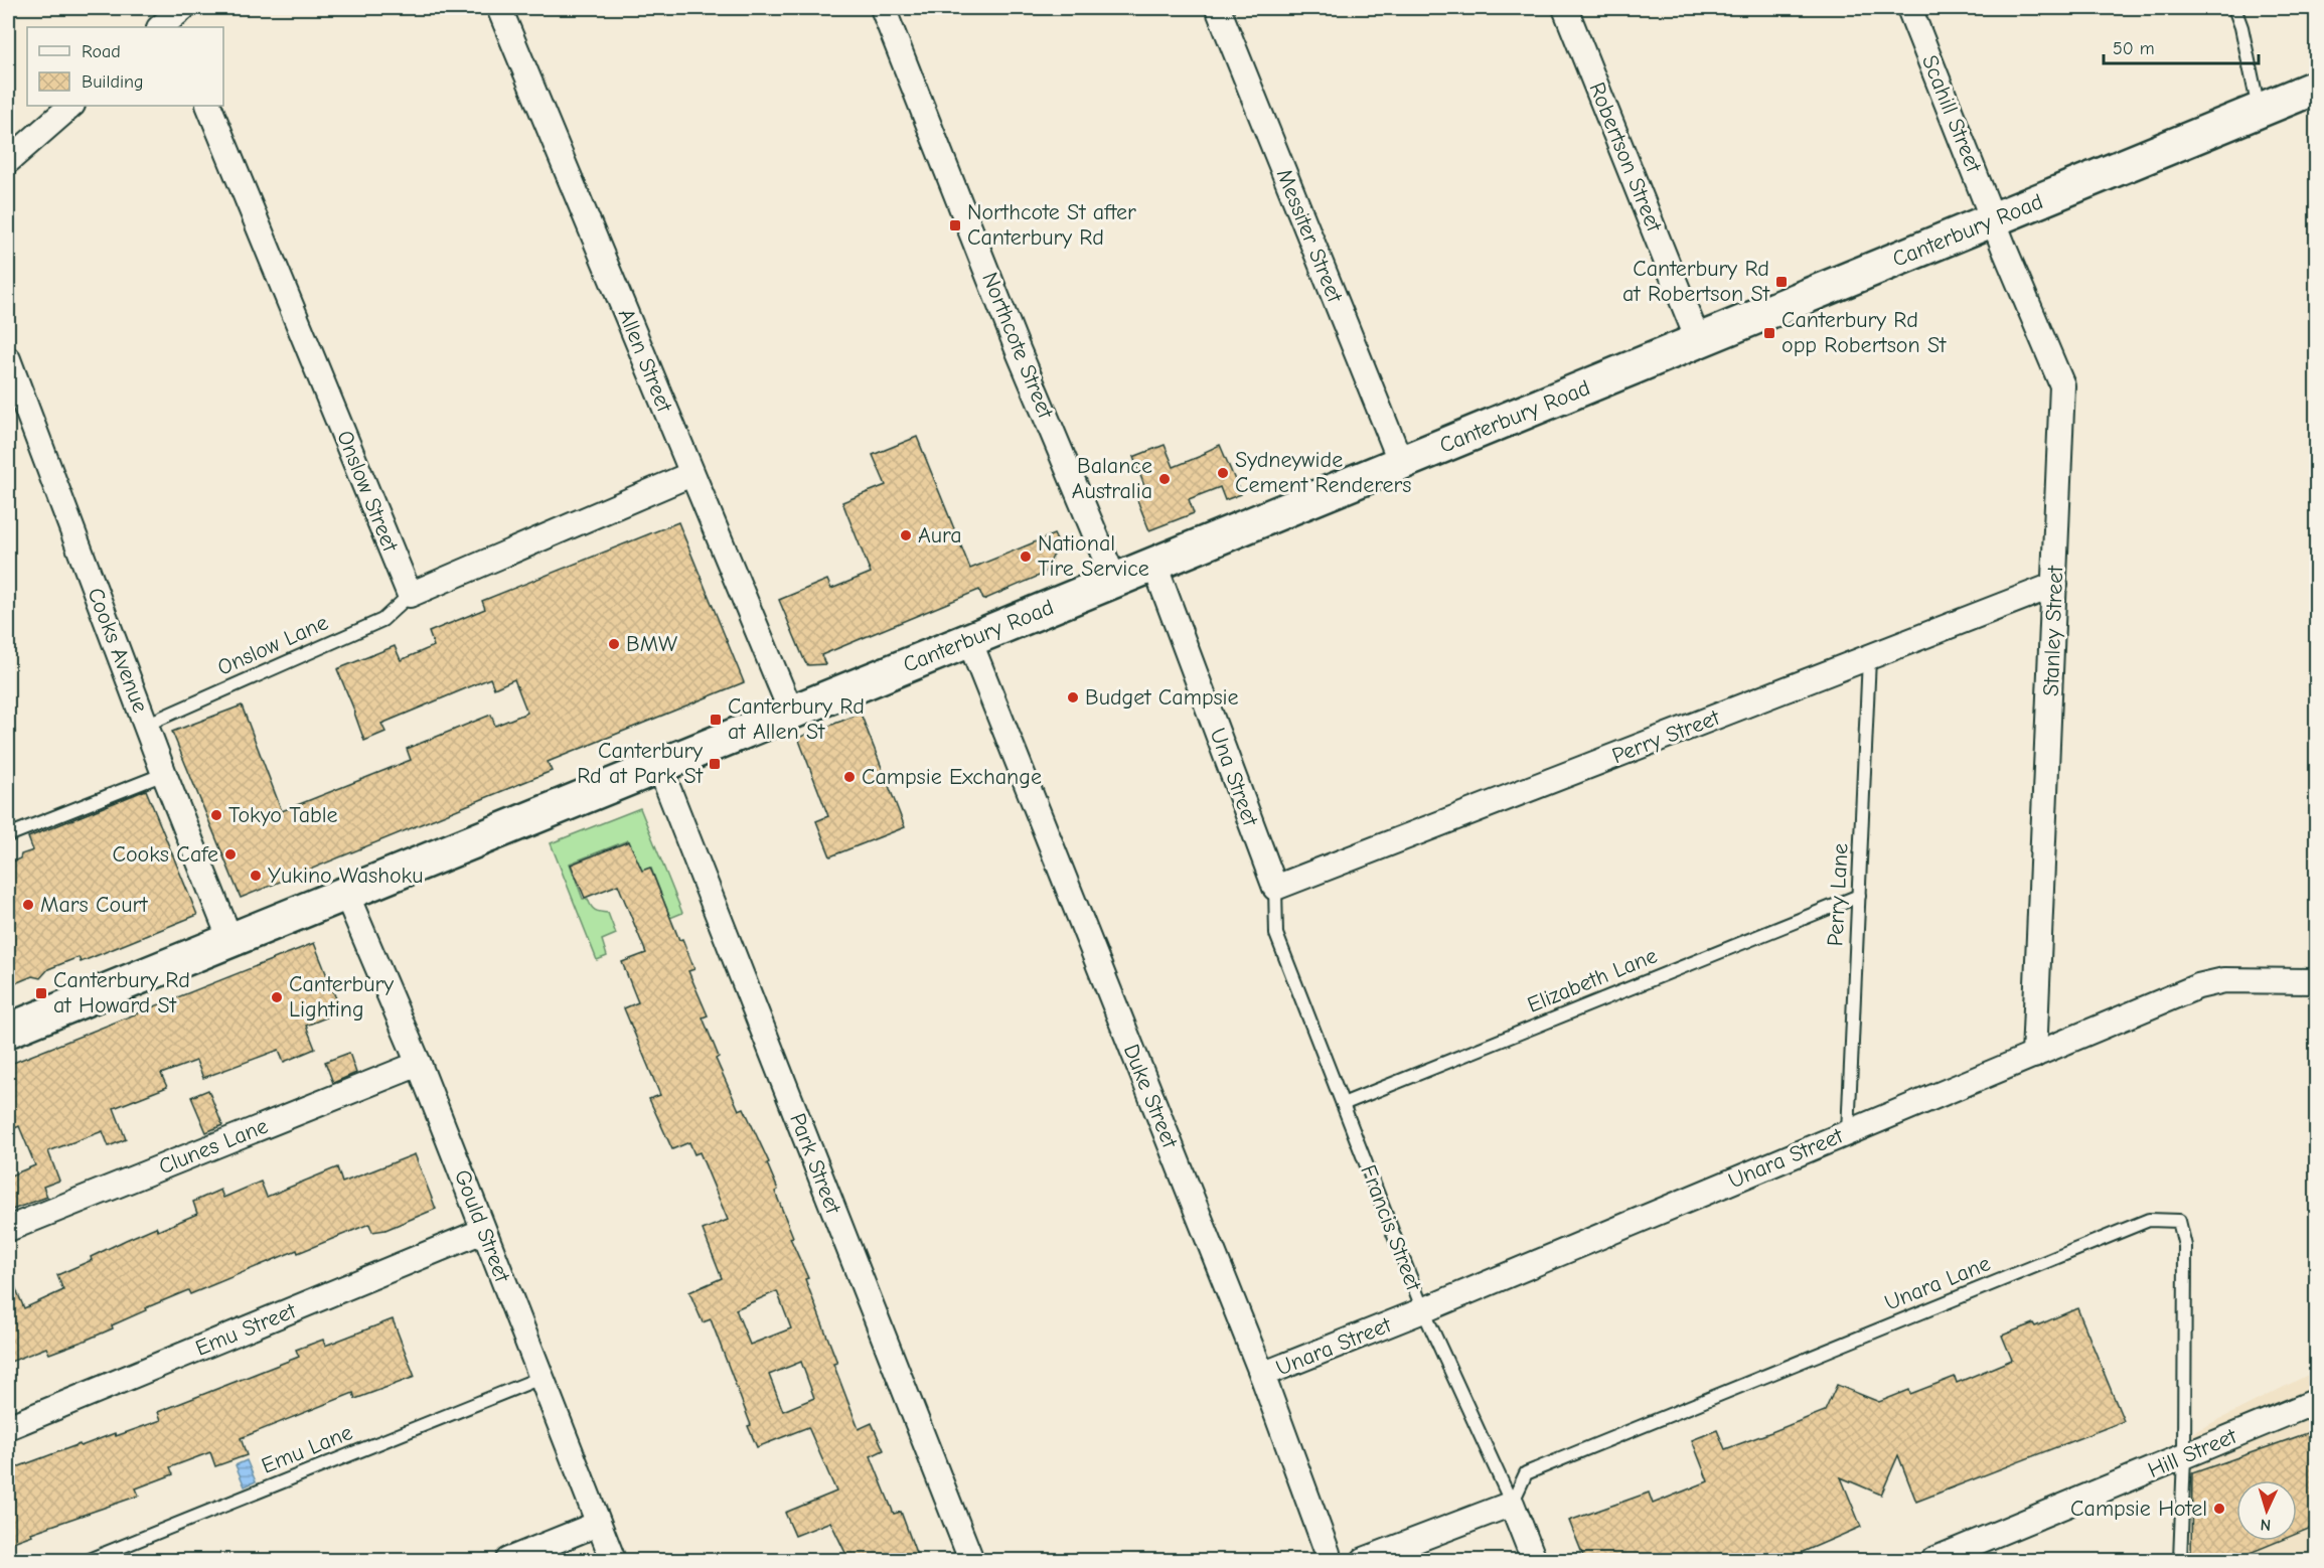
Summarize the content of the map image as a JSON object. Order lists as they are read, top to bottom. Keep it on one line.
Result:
{"streets":{"highway":["Canterbury Road"],"street":["Scahill Street","Robertson Street","Messiter Street","Northcote Street","Allen Street","Onslow Street","Stanley Street","Cooks Avenue","Perry Street","Una Street","Duke Street","Clunes Lane","Unara Street","Park Street","Gould Street","Francis Street","Emu Street","Hill Street"],"lane":["Onslow Lane","Perry Lane","Elizabeth Lane","Unara Lane","Emu Lane"]},"crossings":[["Scahill Street","Canterbury Road"],["Scahill Street","Stanley Street"],["Robertson Street","Canterbury Road"],["Canterbury Road","Messiter Street"],["Canterbury Road","Northcote Street"],["Canterbury Road","Allen Street"],["Canterbury Road","Stanley Street"],["Canterbury Road","Cooks Avenue"],["Canterbury Road","Una Street"],["Canterbury Road","Duke Street"],["Canterbury Road","Park Street"],["Canterbury Road","Gould Street"],["Onslow Street","Onslow Lane"],["Stanley Street","Perry Street"],["Stanley Street","Unara Street"],["Onslow Lane","Cooks Avenue"],["Perry Street","Una Street"],["Perry Street","Perry Lane"],["Perry Street","Francis Street"],["Una Street","Francis Street"],["Perry Lane","Elizabeth Lane"],["Perry Lane","Unara Street"],["Elizabeth Lane","Francis Street"],["Duke Street","Unara Street"],["Clunes Lane","Gould Street"],["Unara Street","Francis Street"],["Gould Street","Emu Street"],["Gould Street","Emu Lane"],["Francis Street","Unara Lane"],["Unara Lane","Hill Street"]],"places":{"transit":["Northcote St after Canterbury Rd","Canterbury Rd at Robertson St","Canterbury Rd opp Robertson St","Canterbury Rd at Allen St","Canterbury Rd at Park St","Canterbury Rd at Howard St"],"other":["Sydneywide Cement Renderers","Balance Australia","Aura","National Tire Service","BMW","Budget Campsie","Campsie Exchange","Tokyo Table","Cooks Cafe","Yukino Washoku","Mars Court","Canterbury Lighting","Campsie Hotel"]},"legend":["Road","Building"],"scale_bar":"50 m","north":"bottom"}
